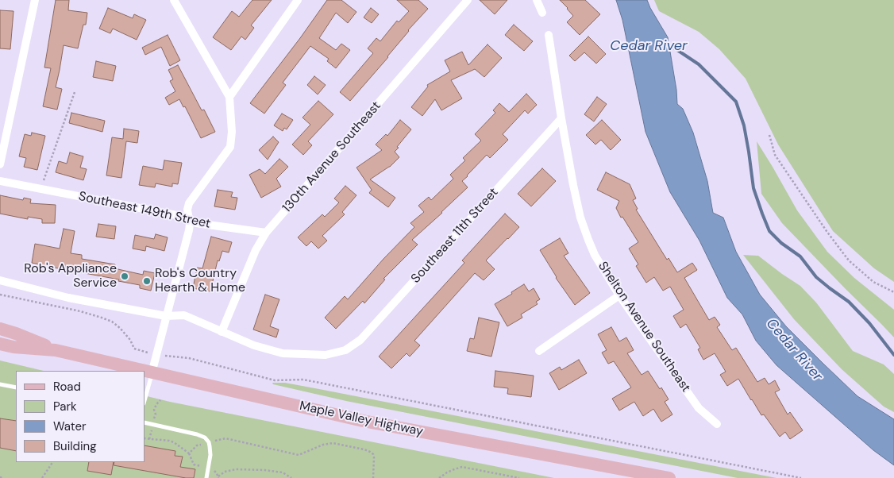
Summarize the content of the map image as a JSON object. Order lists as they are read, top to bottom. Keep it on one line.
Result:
{"streets":{"main road":["Maple Valley Highway"],"street":["130th Avenue Southeast","Southeast 149th Street","Southeast 11th Street","Shelton Avenue Southeast"]},"crossings":[["130th Avenue Southeast","Southeast 149th Street"],["130th Avenue Southeast","Southeast 11th Street"],["Southeast 11th Street","Shelton Avenue Southeast"]],"water":["Cedar River"],"places":["Rob's Appliance Service","Rob's Country Hearth & Home"],"legend":["Road","Park","Water","Building"]}
